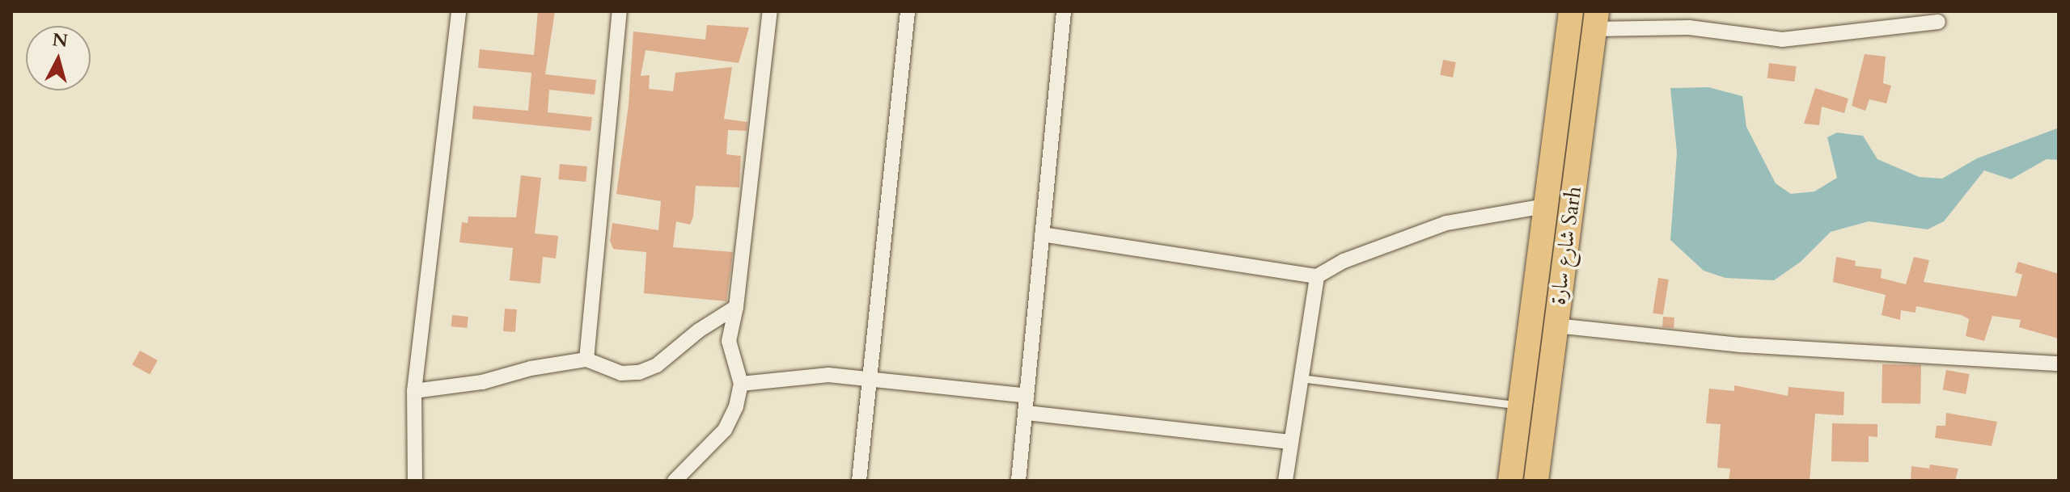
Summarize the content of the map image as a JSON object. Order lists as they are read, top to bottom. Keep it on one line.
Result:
{"streets":{"highway":["شارع سارة Sarh"]},"north":"top"}
